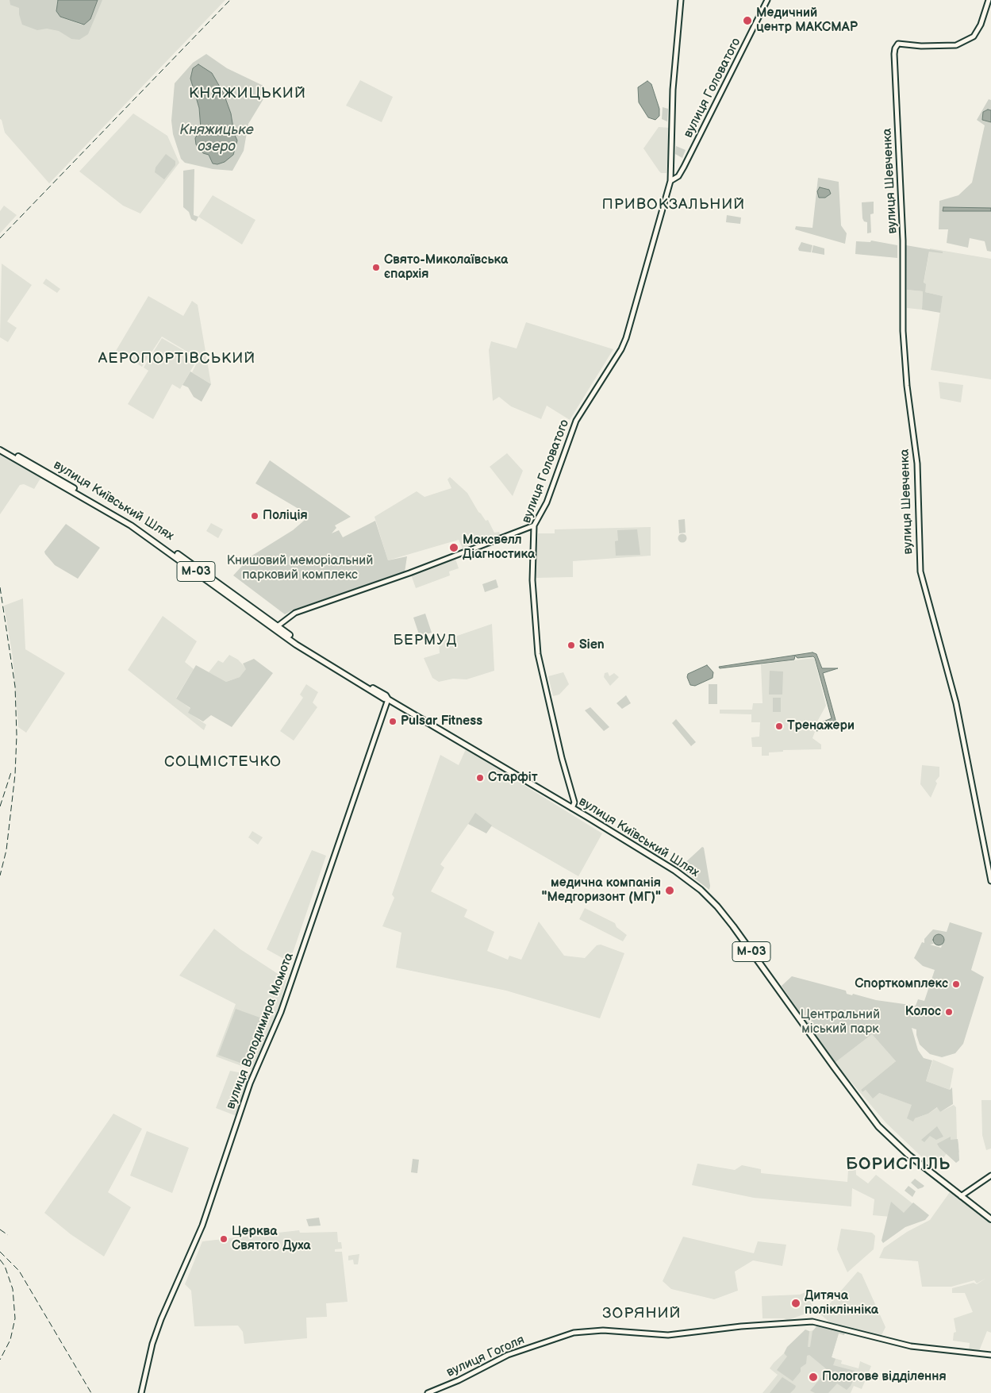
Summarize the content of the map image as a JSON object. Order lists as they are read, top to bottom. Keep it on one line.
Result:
{"streets":{"highway":["вулиця Київський Шлях","М-03"],"main road":["вулиця Головатого","вулиця Шевченка","вулиця Володимира Момота","вулиця Гоголя"]},"crossings":[["вулиця Головатого","вулиця Київський Шлях"],["вулиця Київський Шлях","вулиця Володимира Момота"]],"districts":["КНЯЖИЦЬКИЙ","ПРИВОКЗАЛЬНИЙ","АЕРОПОРТІВСЬКИЙ","БЕРМУД","СОЦМІСТЕЧКО","БОРИСПІЛЬ","ЗОРЯНИЙ"],"water":["Княжицьке озеро"],"parks":["Книшовий меморіальний парковий комплекс","Центральний міський парк"],"places":["Медичний центр МАКСМАР","Свято-Миколаївська єпархія","Поліція","Максвелл Діагностика","Sien","Pulsar Fitness","Тренажери","Старфіт","медична компанія \"Медгоризонт (МГ)\"","Спорткомплекс","Колос","Церква Святого Духа","Дитяча поліклінніка","Пологове відділення"]}
